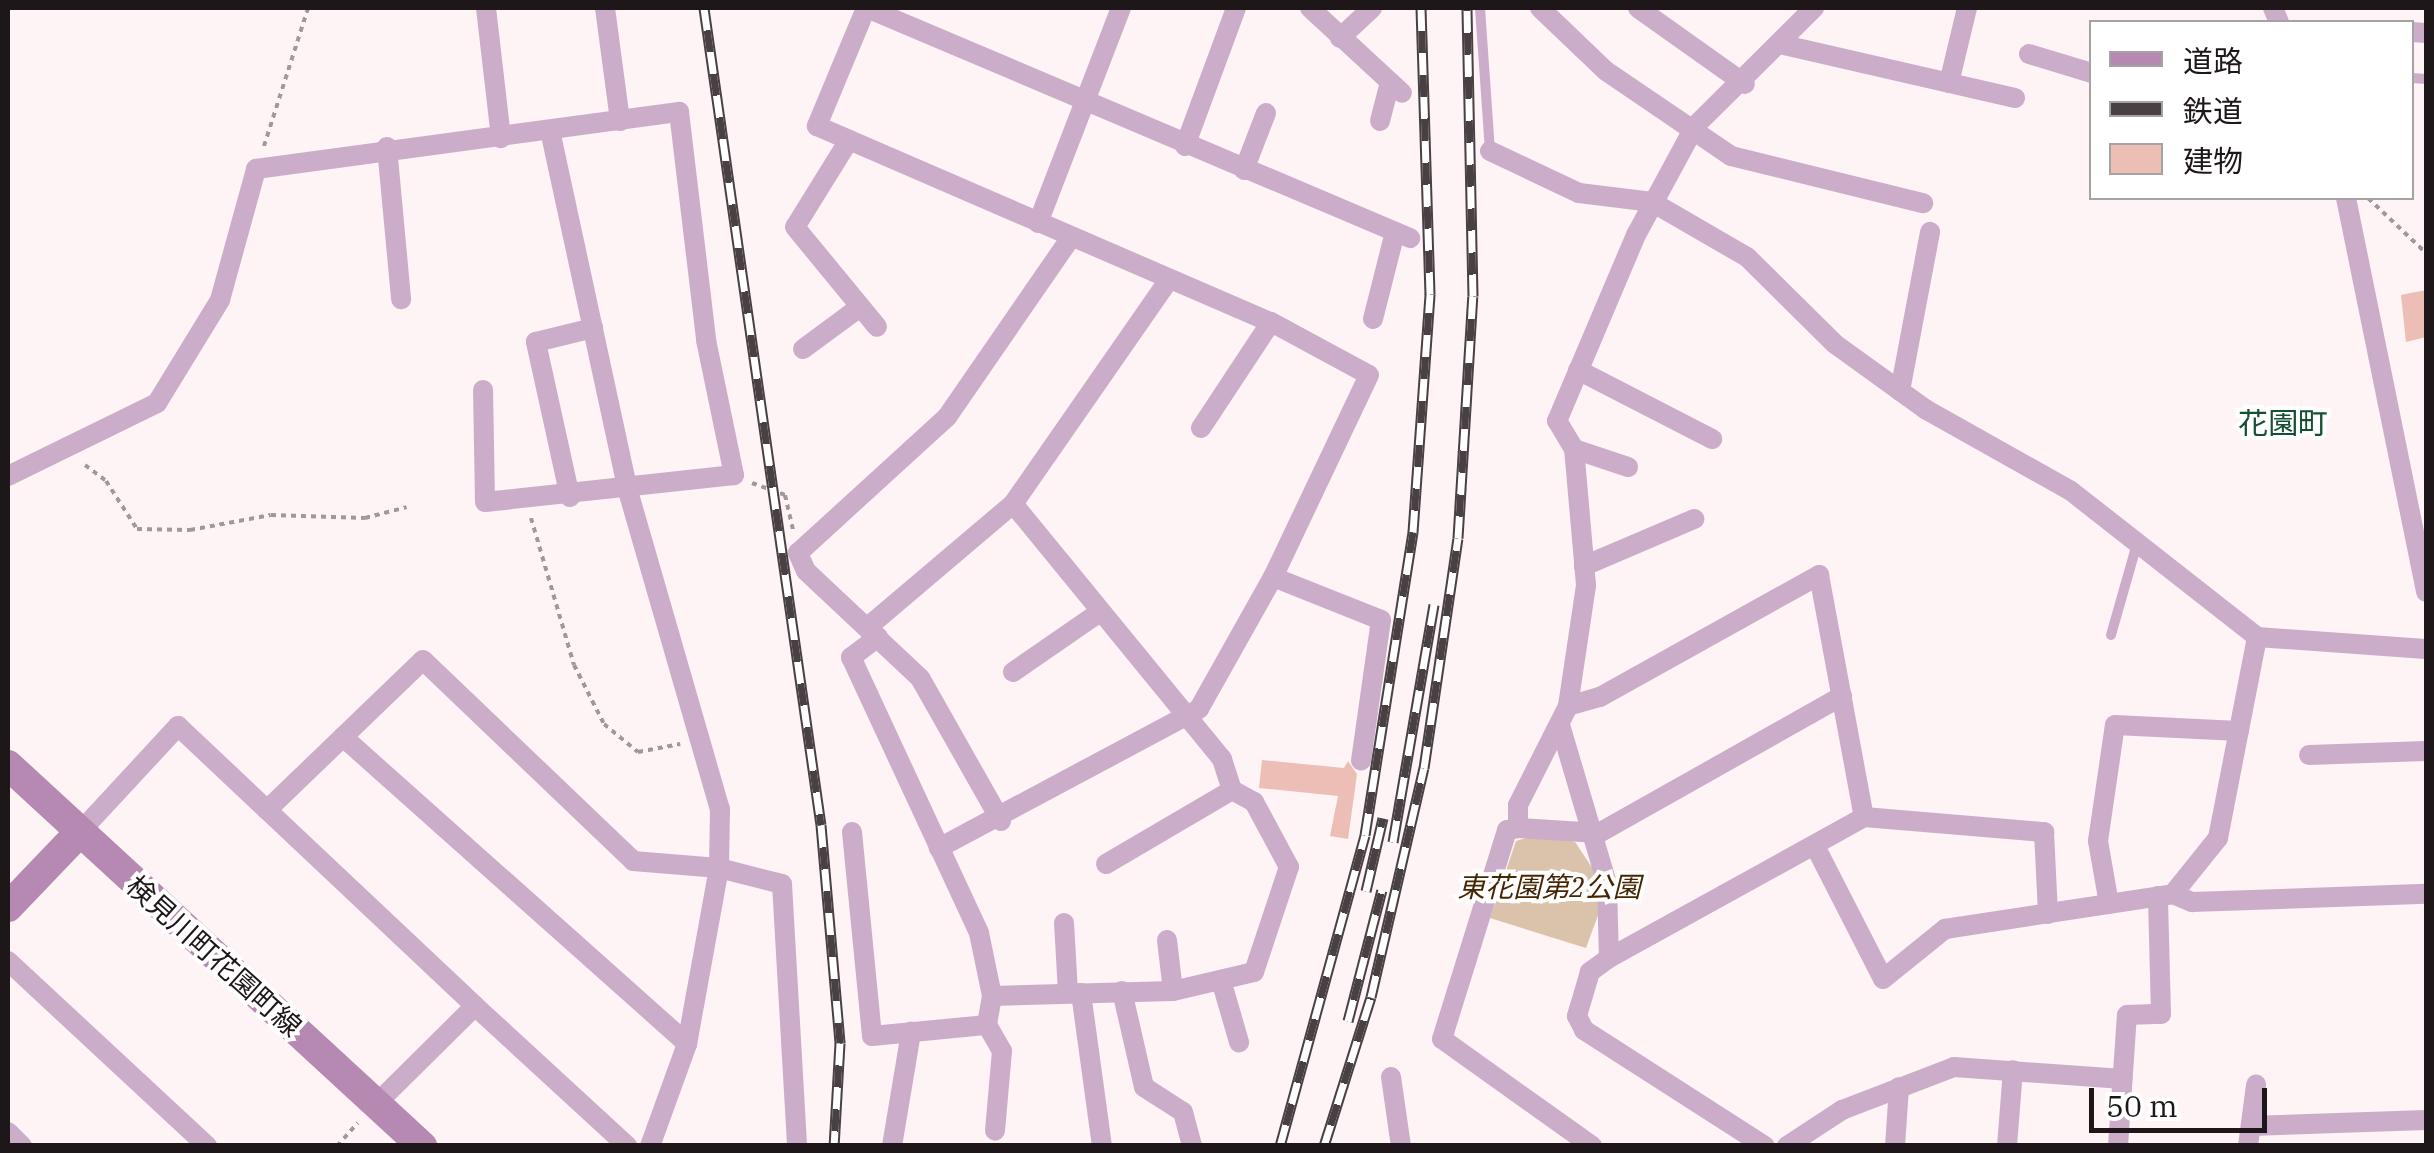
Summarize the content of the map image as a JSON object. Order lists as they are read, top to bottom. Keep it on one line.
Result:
{"streets":{"street":["検見川町花園町線"]},"districts":["花園町"],"parks":["東花園第2公園"],"legend":["道路","鉄道","建物"],"scale_bar":"50 m"}
